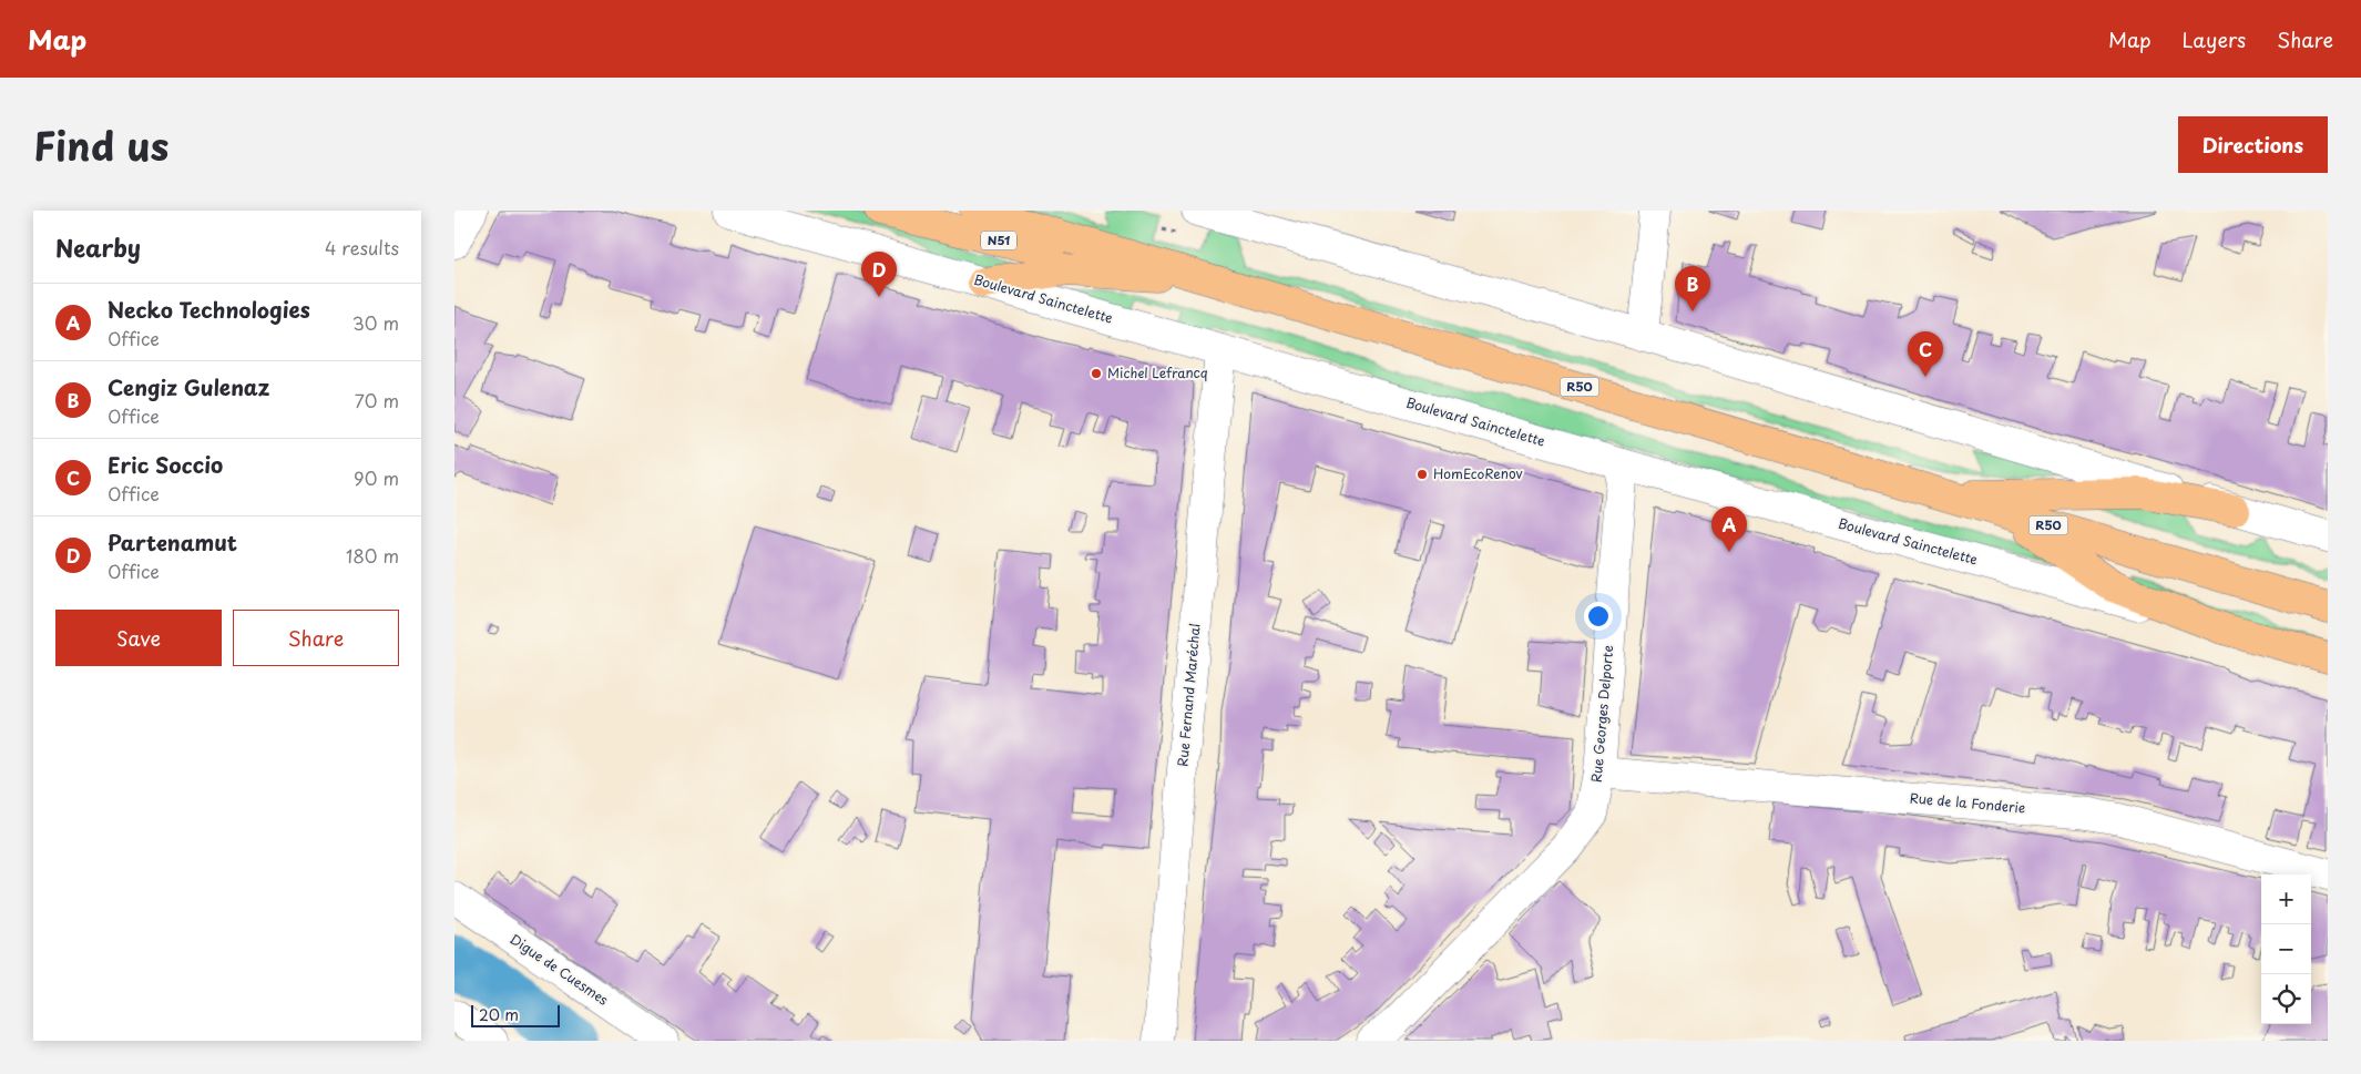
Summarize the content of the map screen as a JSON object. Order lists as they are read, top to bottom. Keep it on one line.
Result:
{"streets":{"main road":["N51","R50"],"street":["Boulevard Sainctelette","Rue Fernand Maréchal","Rue Georges Delporte","Rue de la Fonderie","Digue de Cuesmes"]},"crossings":[["N51","R50"],["Boulevard Sainctelette","Rue Fernand Maréchal"],["Boulevard Sainctelette","Rue Georges Delporte"],["Rue Georges Delporte","Rue de la Fonderie"]],"places":["Michel Lefrancq","HomEcoRenov"],"scale_bar":"20 m","page":{"header":"Map","nav":["Map","Layers","Share"],"title":"Find us","buttons":["Directions",["Save","Share"]],"heading":["Nearby","4 results"],"pins":["D","B","C","A"],"list":[{"mark":"A","name":"Necko Technologies","note":"Office","value":"30 m"},{"mark":"B","name":"Cengiz Gulenaz","note":"Office","value":"70 m"},{"mark":"C","name":"Eric Soccio","note":"Office","value":"90 m"},{"mark":"D","name":"Partenamut","note":"Office","value":"180 m"}],"map_buttons":["+","−"],"scale":"20 m"}}
